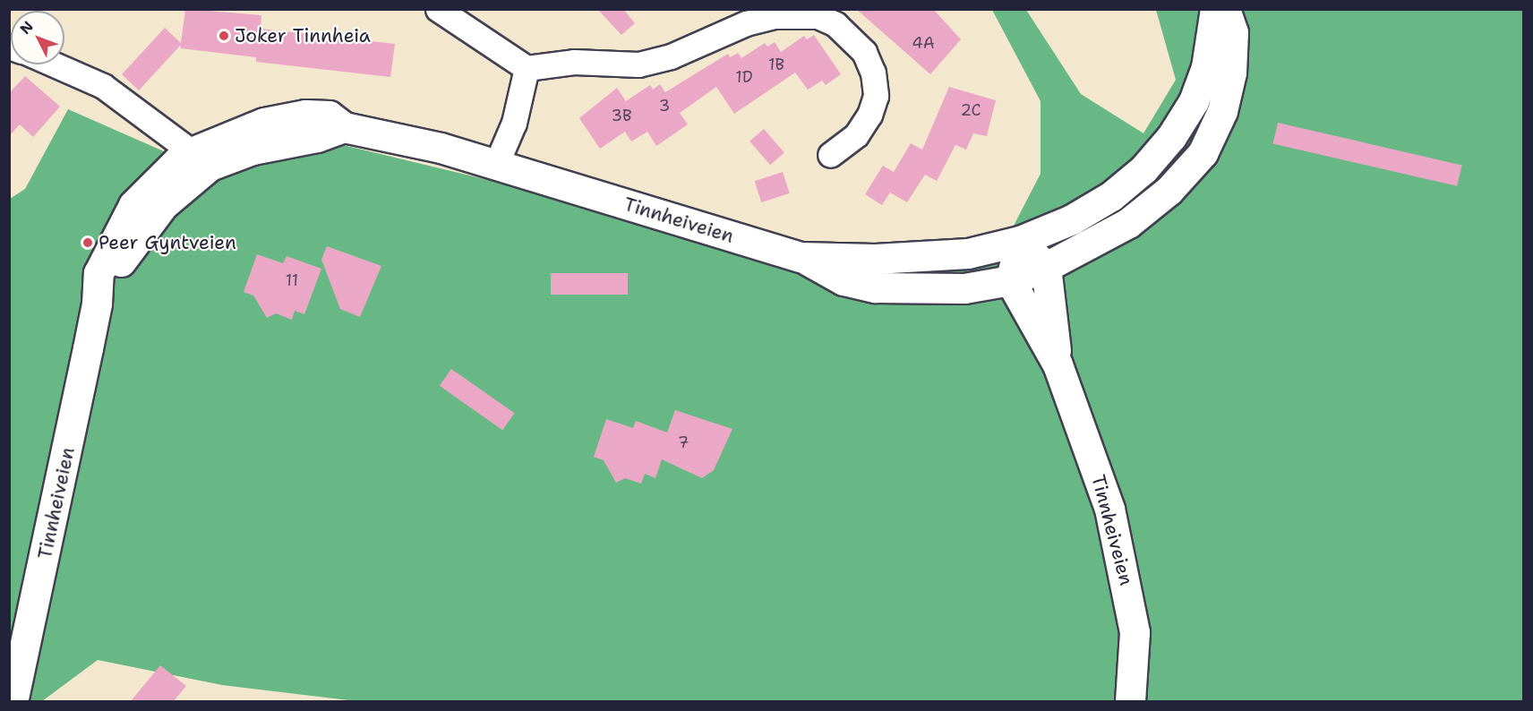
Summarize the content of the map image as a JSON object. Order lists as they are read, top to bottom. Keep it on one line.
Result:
{"streets":{"street":["Tinnheiveien"]},"places":["Joker Tinnheia","Peer Gyntveien"],"house_numbers":["4A","1B","1D","3","2C","3B","11","7"],"north":"top left"}
